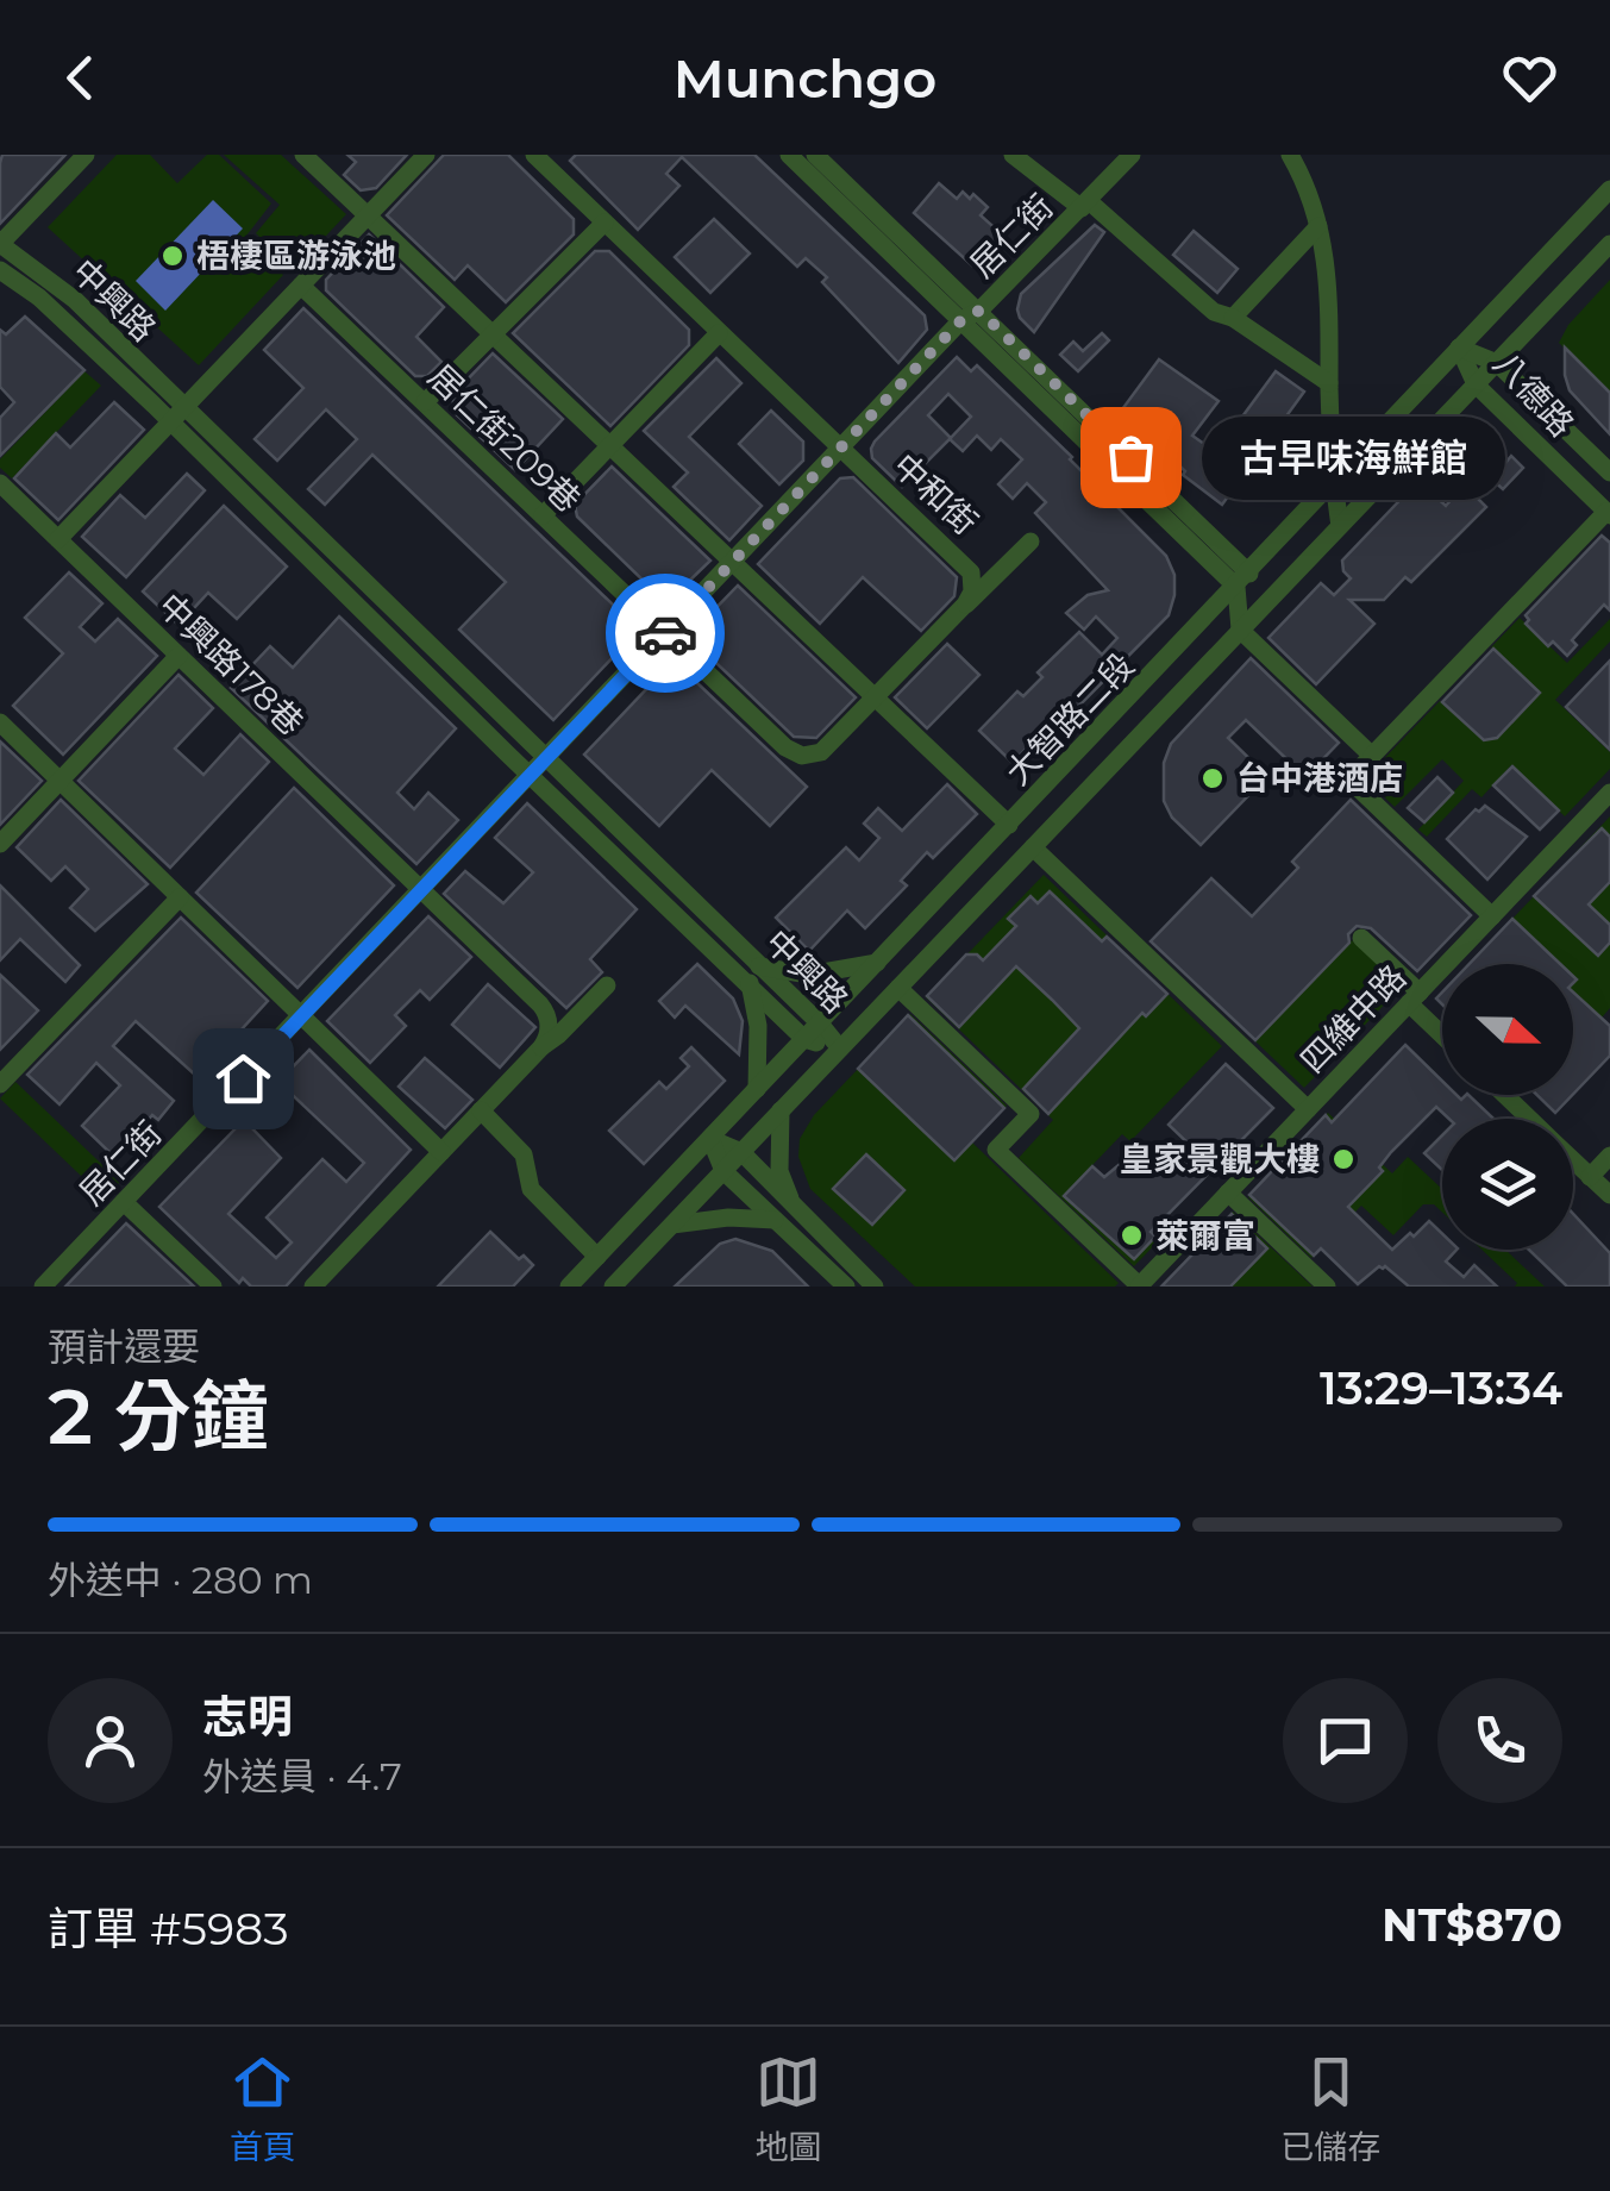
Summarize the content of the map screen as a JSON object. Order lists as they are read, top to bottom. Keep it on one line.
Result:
{"streets":{"street":["居仁街","中興路","八德路","居仁街209巷","中和街","中興路178巷","大智路二段","四維中路"]},"crossings":[["居仁街","中興路"],["居仁街","居仁街209巷"],["居仁街","中和街"],["居仁街","中興路178巷"],["中興路","大智路二段"],["八德路","大智路二段"]],"places":["梧棲區游泳池","古早味海鮮館","台中港酒店","皇家景觀大樓","萊爾富"],"north":"right","page":{"header":"Munchgo","bubble":"古早味海鮮館","heading":["2 分鐘","預計還要","13:29–13:34"],"panel":["志明","外送員 · 4.7","訂單 #5983","NT$870"],"bar":"外送中 · 280 m","tabs":["首頁","地圖","已儲存"]}}
